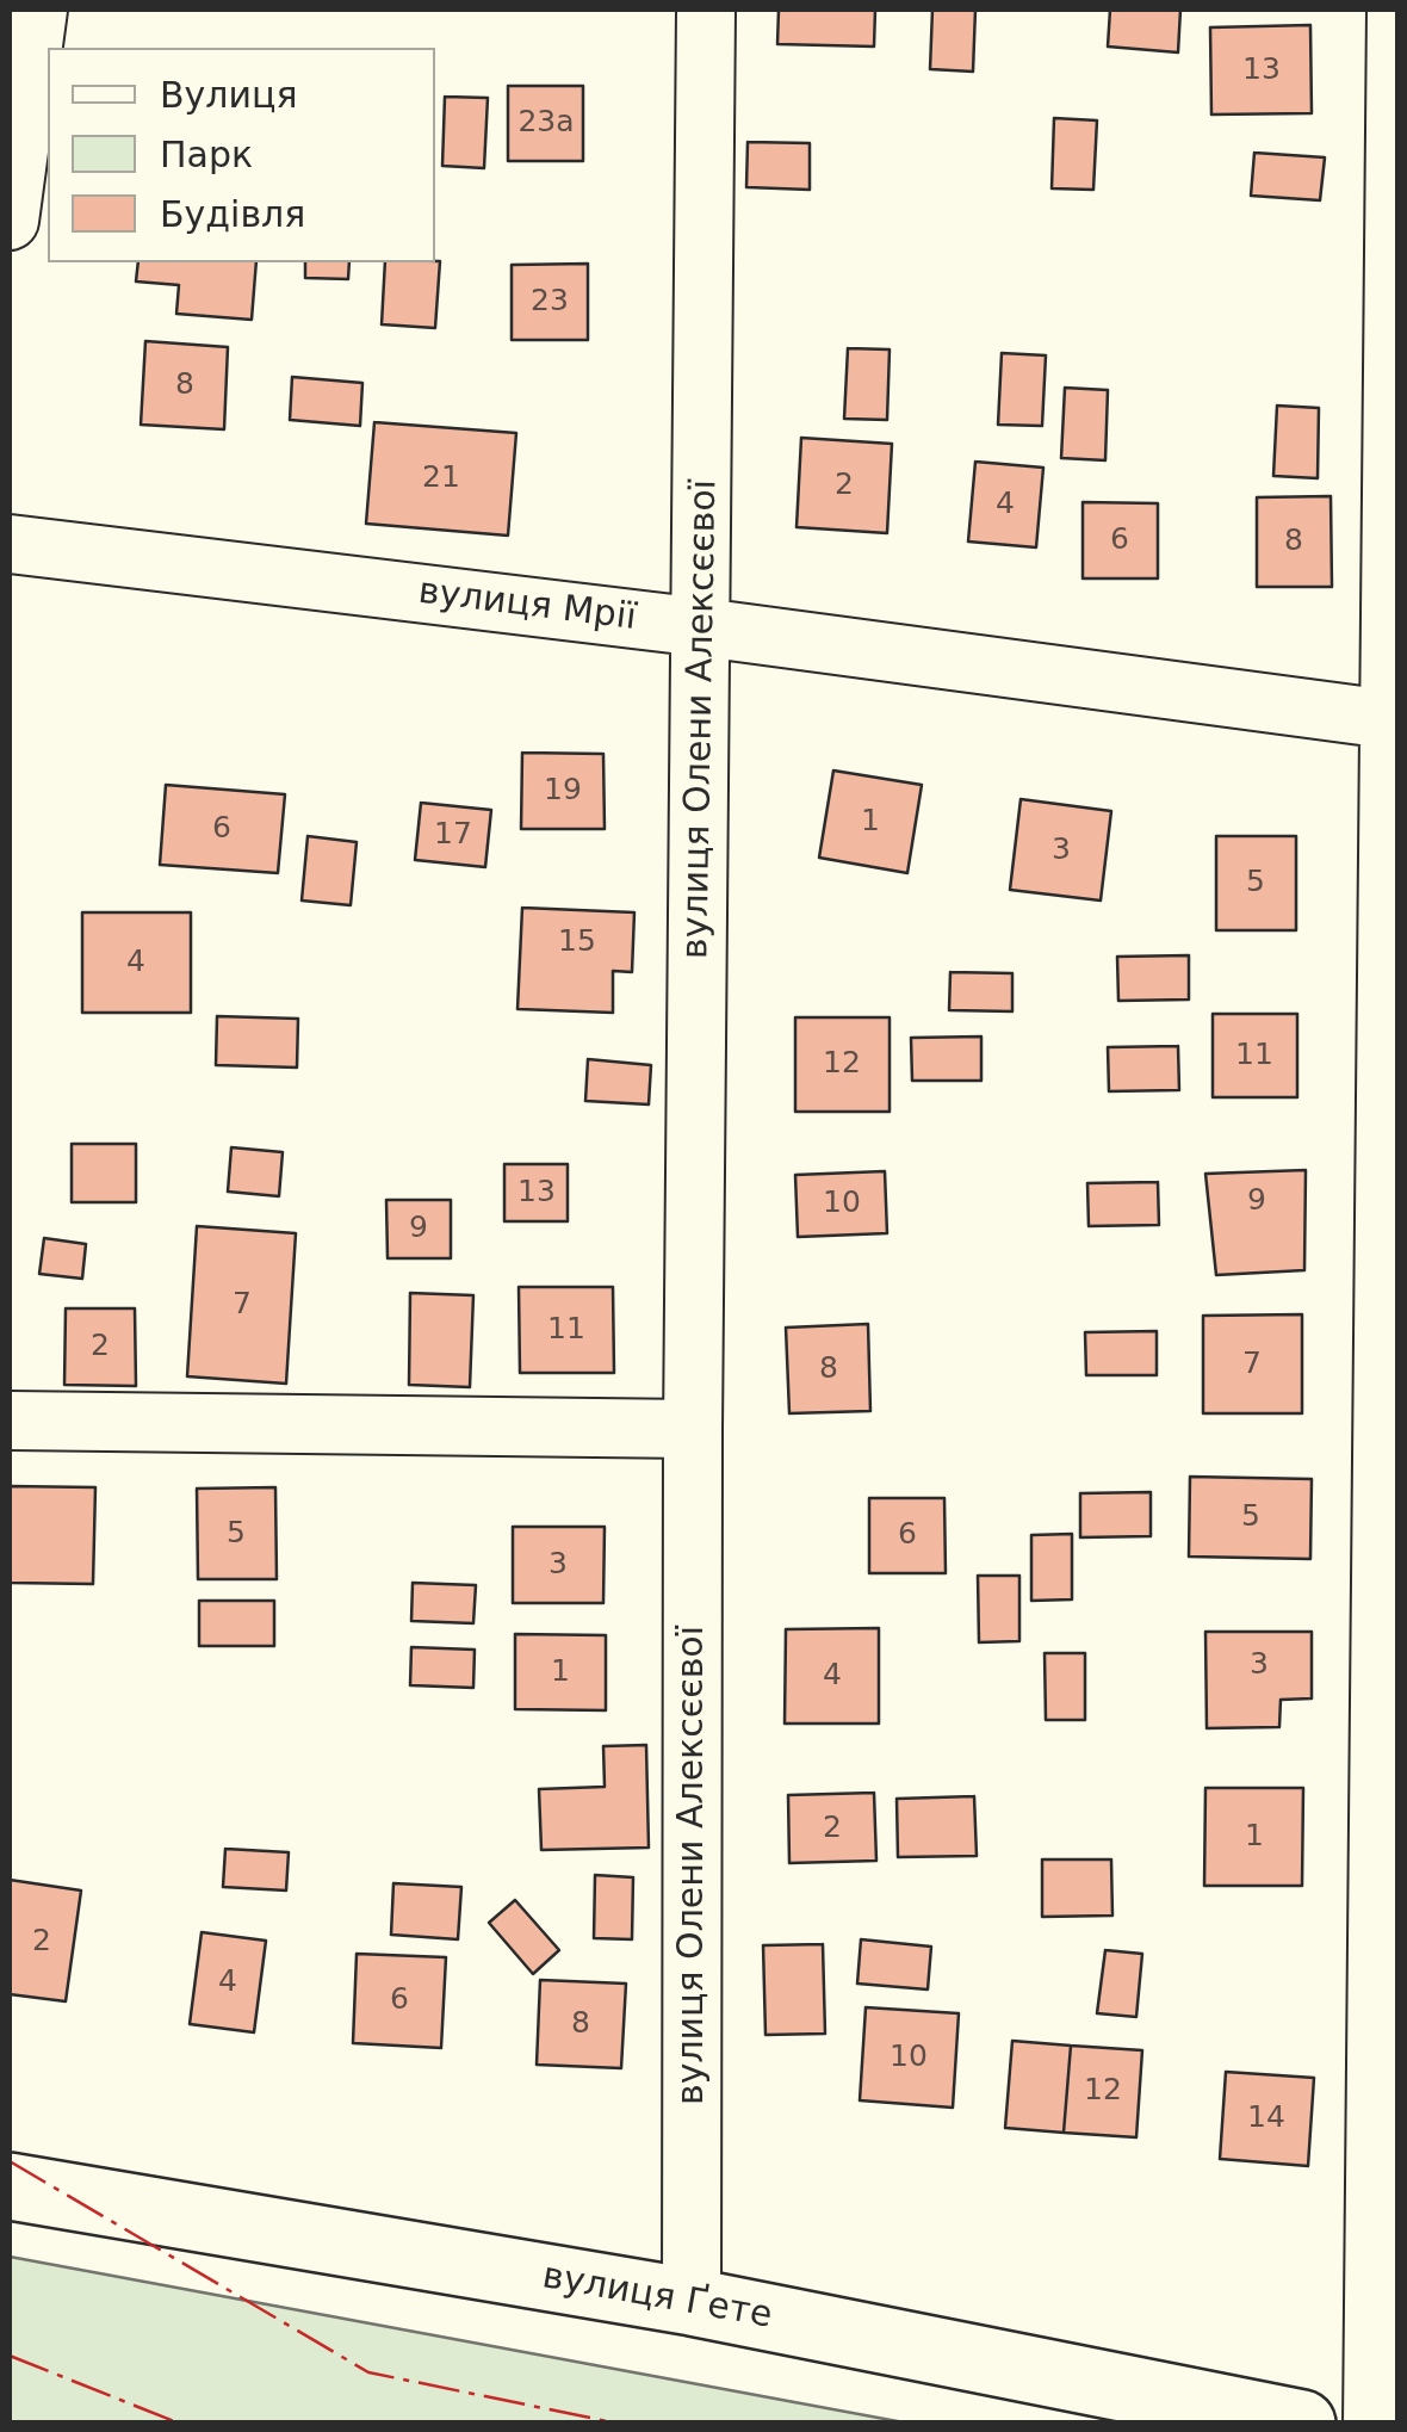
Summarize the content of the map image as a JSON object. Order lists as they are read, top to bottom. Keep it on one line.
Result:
{"streets":{"main road":["вулиця Ґете"],"street":["вулиця Мрії","вулиця Олени Алексєєвої"]},"crossings":[["вулиця Мрії","вулиця Олени Алексєєвої"],["вулиця Олени Алексєєвої","вулиця Ґете"]],"house_numbers":["13","23а","23","8","21","2","4","6","8","19","1","6","17","3","5","15","4","11","12","13","9","10","9","7","11","2","7","8","5","5","6","3","3","1","4","2","1","2","4","6","8","10","12","14"],"legend":["Вулиця","Парк","Будівля"]}
